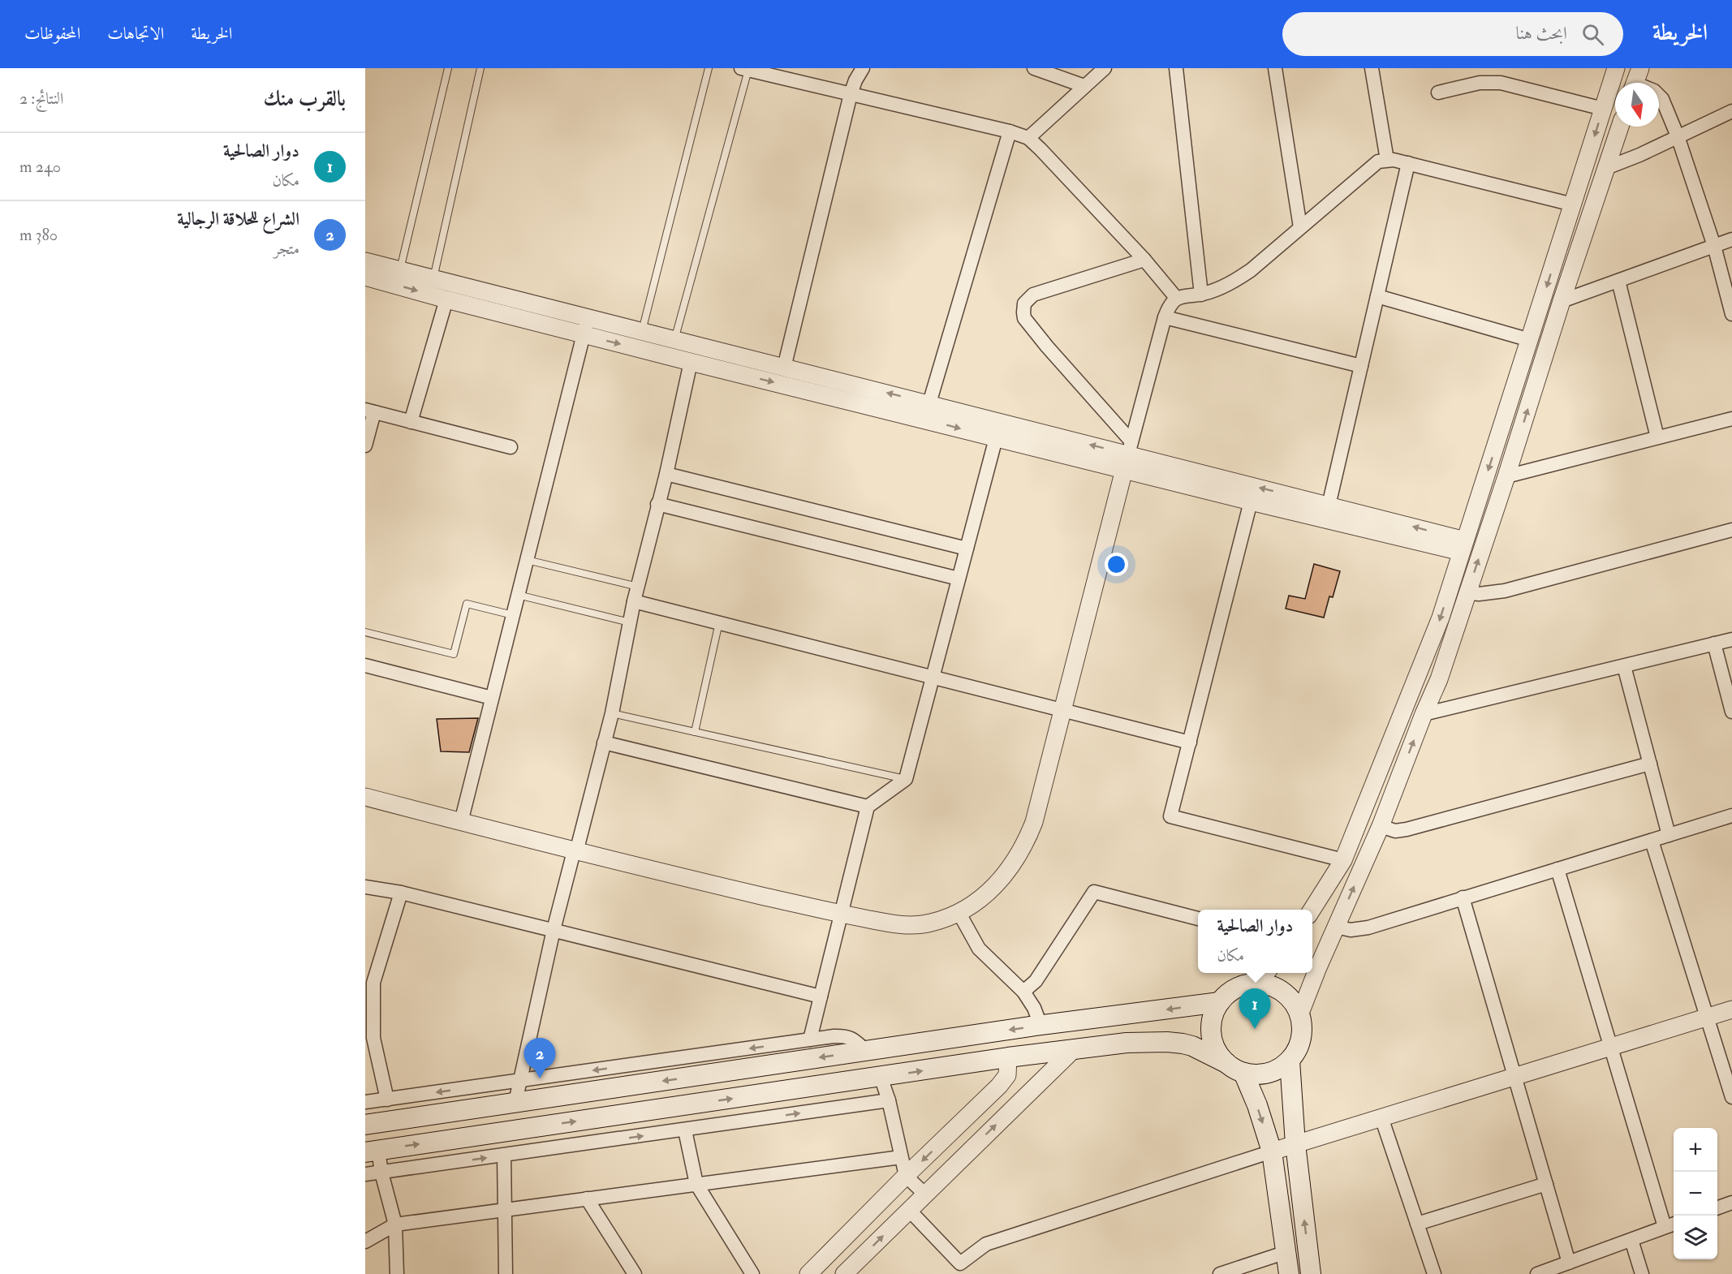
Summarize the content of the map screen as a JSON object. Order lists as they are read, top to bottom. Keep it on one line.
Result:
{"north":"bottom","page":{"header":"الخريطة","search":"ابحث هنا","nav":["الخريطة","الاتجاهات","المحفوظات"],"heading":["بالقرب منك","النتائج: 2"],"list":[{"mark":"1","name":"دوار الصالحية","note":"مكان","value":"240 m"},{"mark":"2","name":"الشراع للحلاقة الرجالية","note":"متجر","value":"380 m"}],"popup":["دوار الصالحية","مكان"],"pins":["1","2"],"map_buttons":["+","−"]}}
